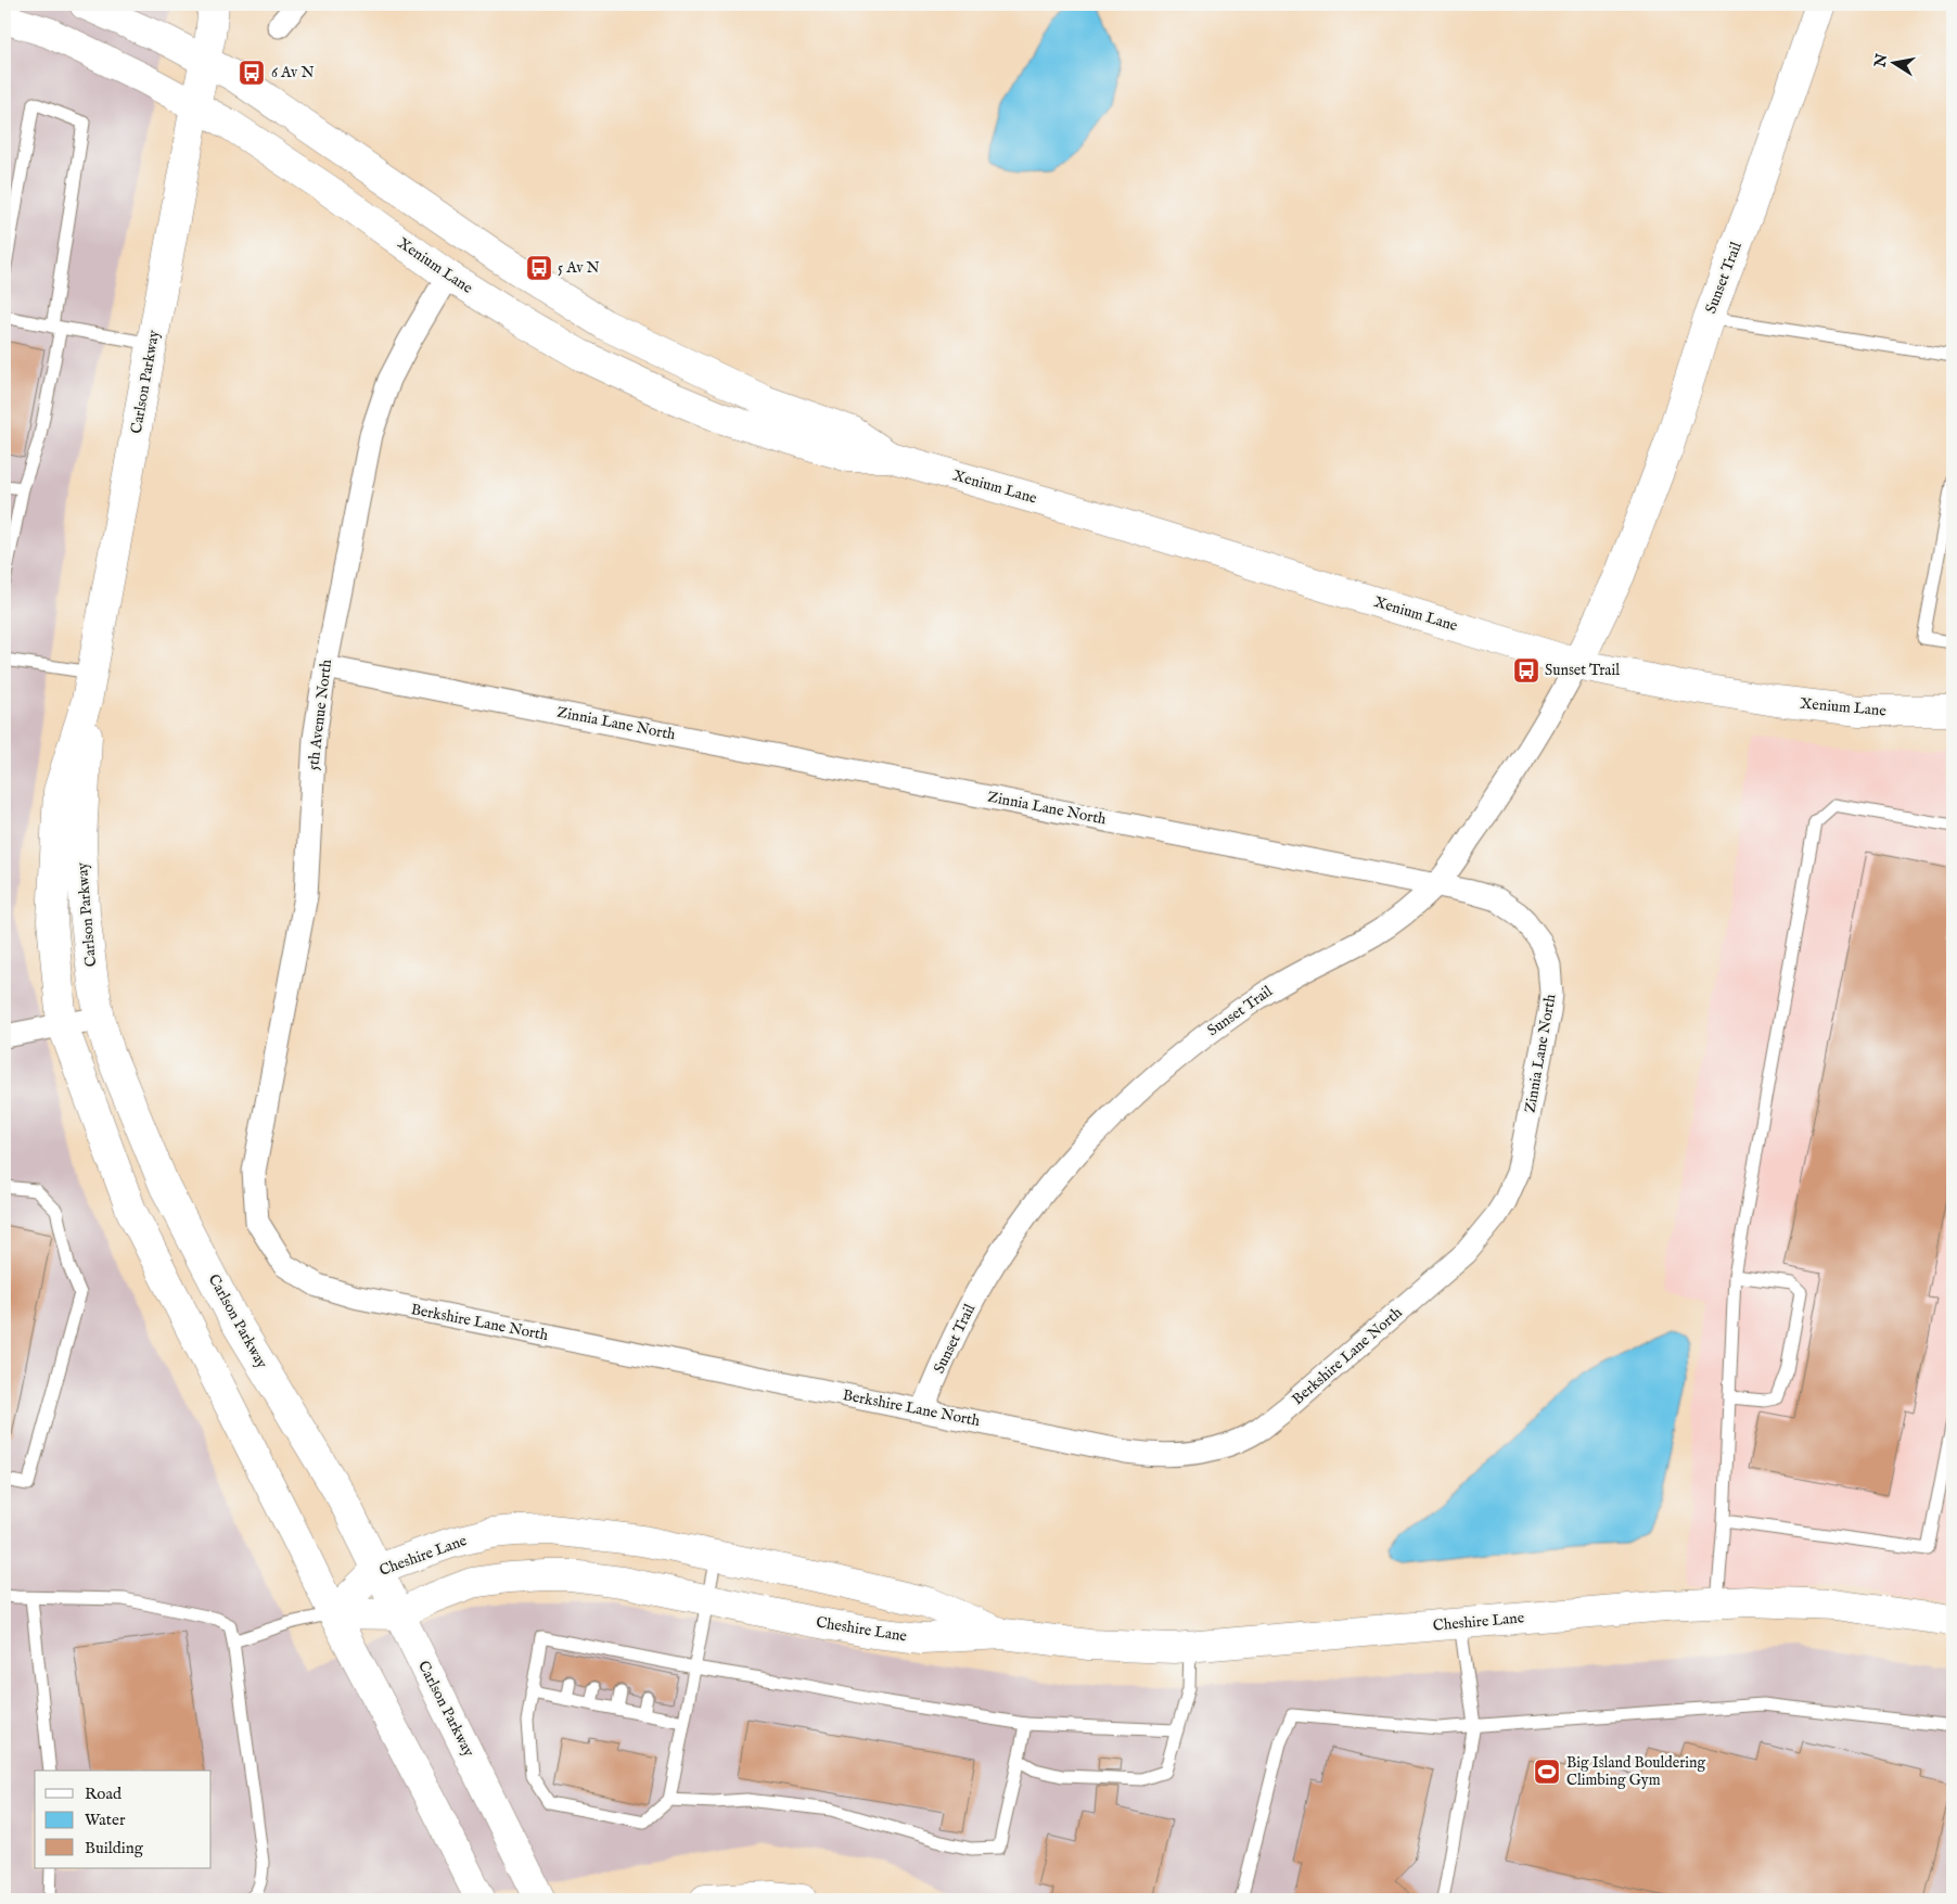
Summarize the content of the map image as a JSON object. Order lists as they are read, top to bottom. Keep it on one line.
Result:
{"streets":{"main road":["Xenium Lane","Sunset Trail","Carlson Parkway","Cheshire Lane"],"street":["5th Avenue North","Zinnia Lane North","Berkshire Lane North"]},"crossings":[["Xenium Lane","Sunset Trail"],["Xenium Lane","Carlson Parkway"],["Xenium Lane","5th Avenue North"],["Sunset Trail","Zinnia Lane North"],["Sunset Trail","Berkshire Lane North"],["Carlson Parkway","Cheshire Lane"],["5th Avenue North","Zinnia Lane North"],["5th Avenue North","Berkshire Lane North"],["Zinnia Lane North","Berkshire Lane North"]],"places":{"bus stop":["6 Av N","5 Av N","Sunset Trail"],"sports":["Big Island Bouldering Climbing Gym"]},"legend":["Road","Water","Building"],"north":"left"}
